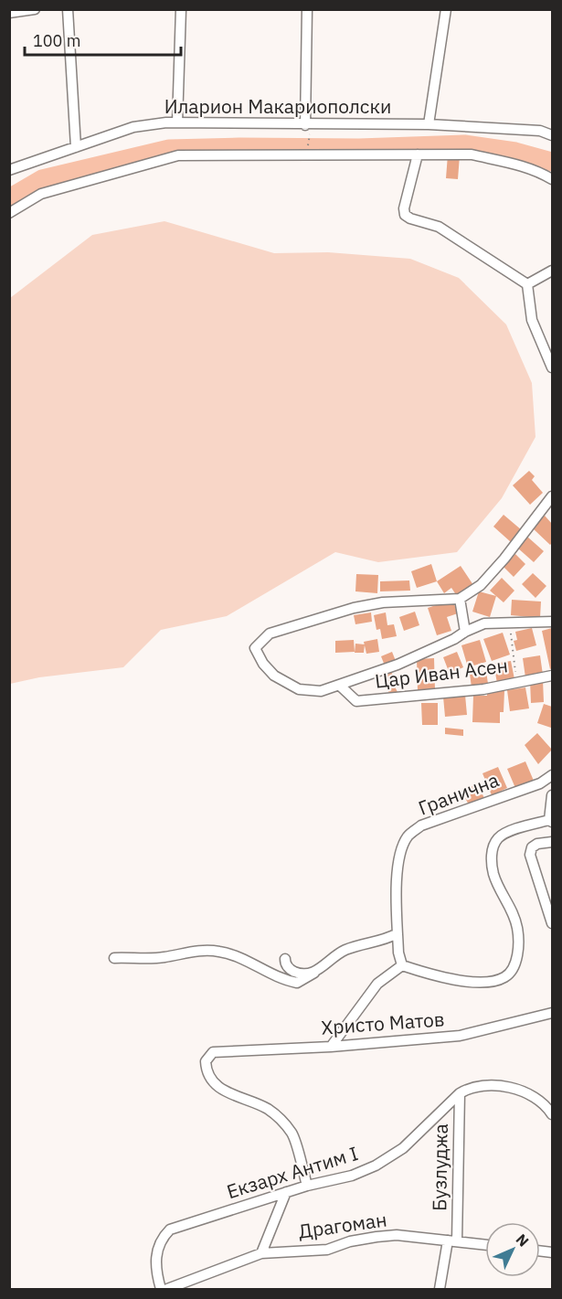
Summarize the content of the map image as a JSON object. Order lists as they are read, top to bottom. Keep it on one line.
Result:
{"streets":{"street":["Иларион Макариополски","Цар Иван Асен","Гранична","Христо Матов","Бузлуджа","Екзарх Антим I","Драгоман"]},"crossings":[["Христо Матов","Екзарх Антим I"],["Бузлуджа","Екзарх Антим I"],["Бузлуджа","Драгоман"]],"scale_bar":"100 m","north":"top right"}
